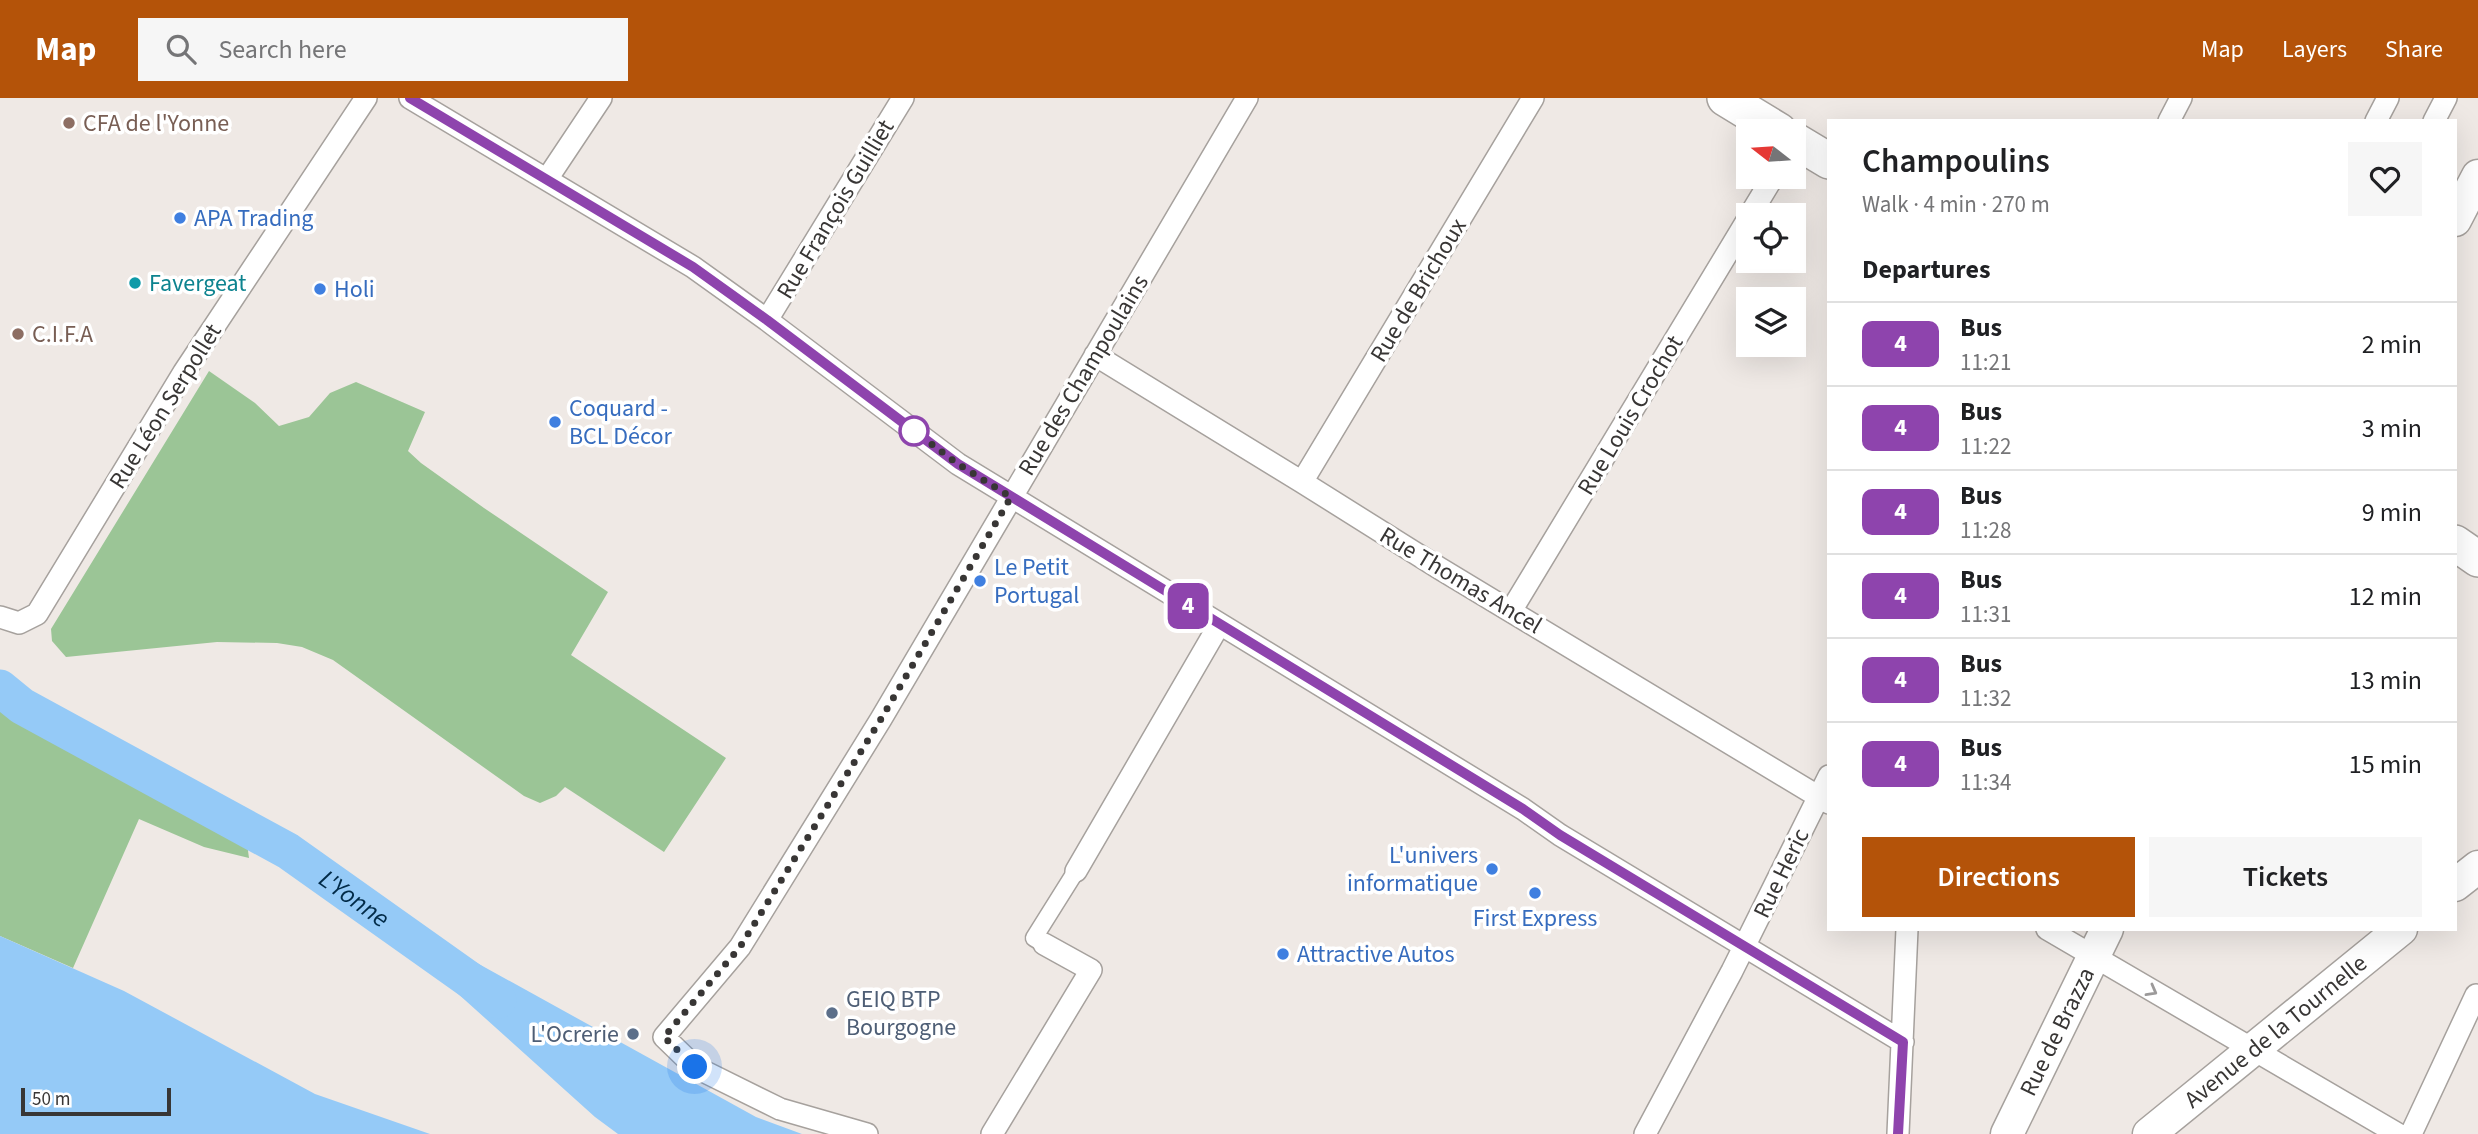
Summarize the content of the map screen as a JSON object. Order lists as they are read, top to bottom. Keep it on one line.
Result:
{"streets":{"main road":["Rue de Brazza","Avenue de la Tournelle"],"street":["Rue François Guilliet","Rue de Brichoux","Rue des Champoulains","Rue Léon Serpollet","Rue Louis Crochot","Rue Thomas Ancel","Rue Heric"]},"crossings":[["Rue de Brichoux","Rue Thomas Ancel"],["Rue des Champoulains","Rue Thomas Ancel"],["Rue Louis Crochot","Rue Thomas Ancel"],["Rue Thomas Ancel","Rue Heric"]],"water":["L'Yonne"],"places":["CFA de l'Yonne","APA Trading","Favergeat","Holi","C.I.F.A","Coquard - BCL Décor","Le Petit Portugal","L'univers informatique","First Express","Attractive Autos","GEIQ BTP Bourgogne","L'Ocrerie"],"lines":["bus line 4"],"scale_bar":"50 m","north":"left","page":{"header":"Map","search":"Search here","nav":["Map","Layers","Share"],"on_map":"4","heading":[["Champoulins","Walk · 4 min · 270 m"],"Departures"],"list":[{"mark":"4","name":"Bus","note":"11:21","value":"2 min"},{"mark":"4","name":"Bus","note":"11:22","value":"3 min"},{"mark":"4","name":"Bus","note":"11:28","value":"9 min"},{"mark":"4","name":"Bus","note":"11:31","value":"12 min"},{"mark":"4","name":"Bus","note":"11:32","value":"13 min"},{"mark":"4","name":"Bus","note":"11:34","value":"15 min"}],"buttons":["Directions","Tickets"],"scale":"50 m"}}
